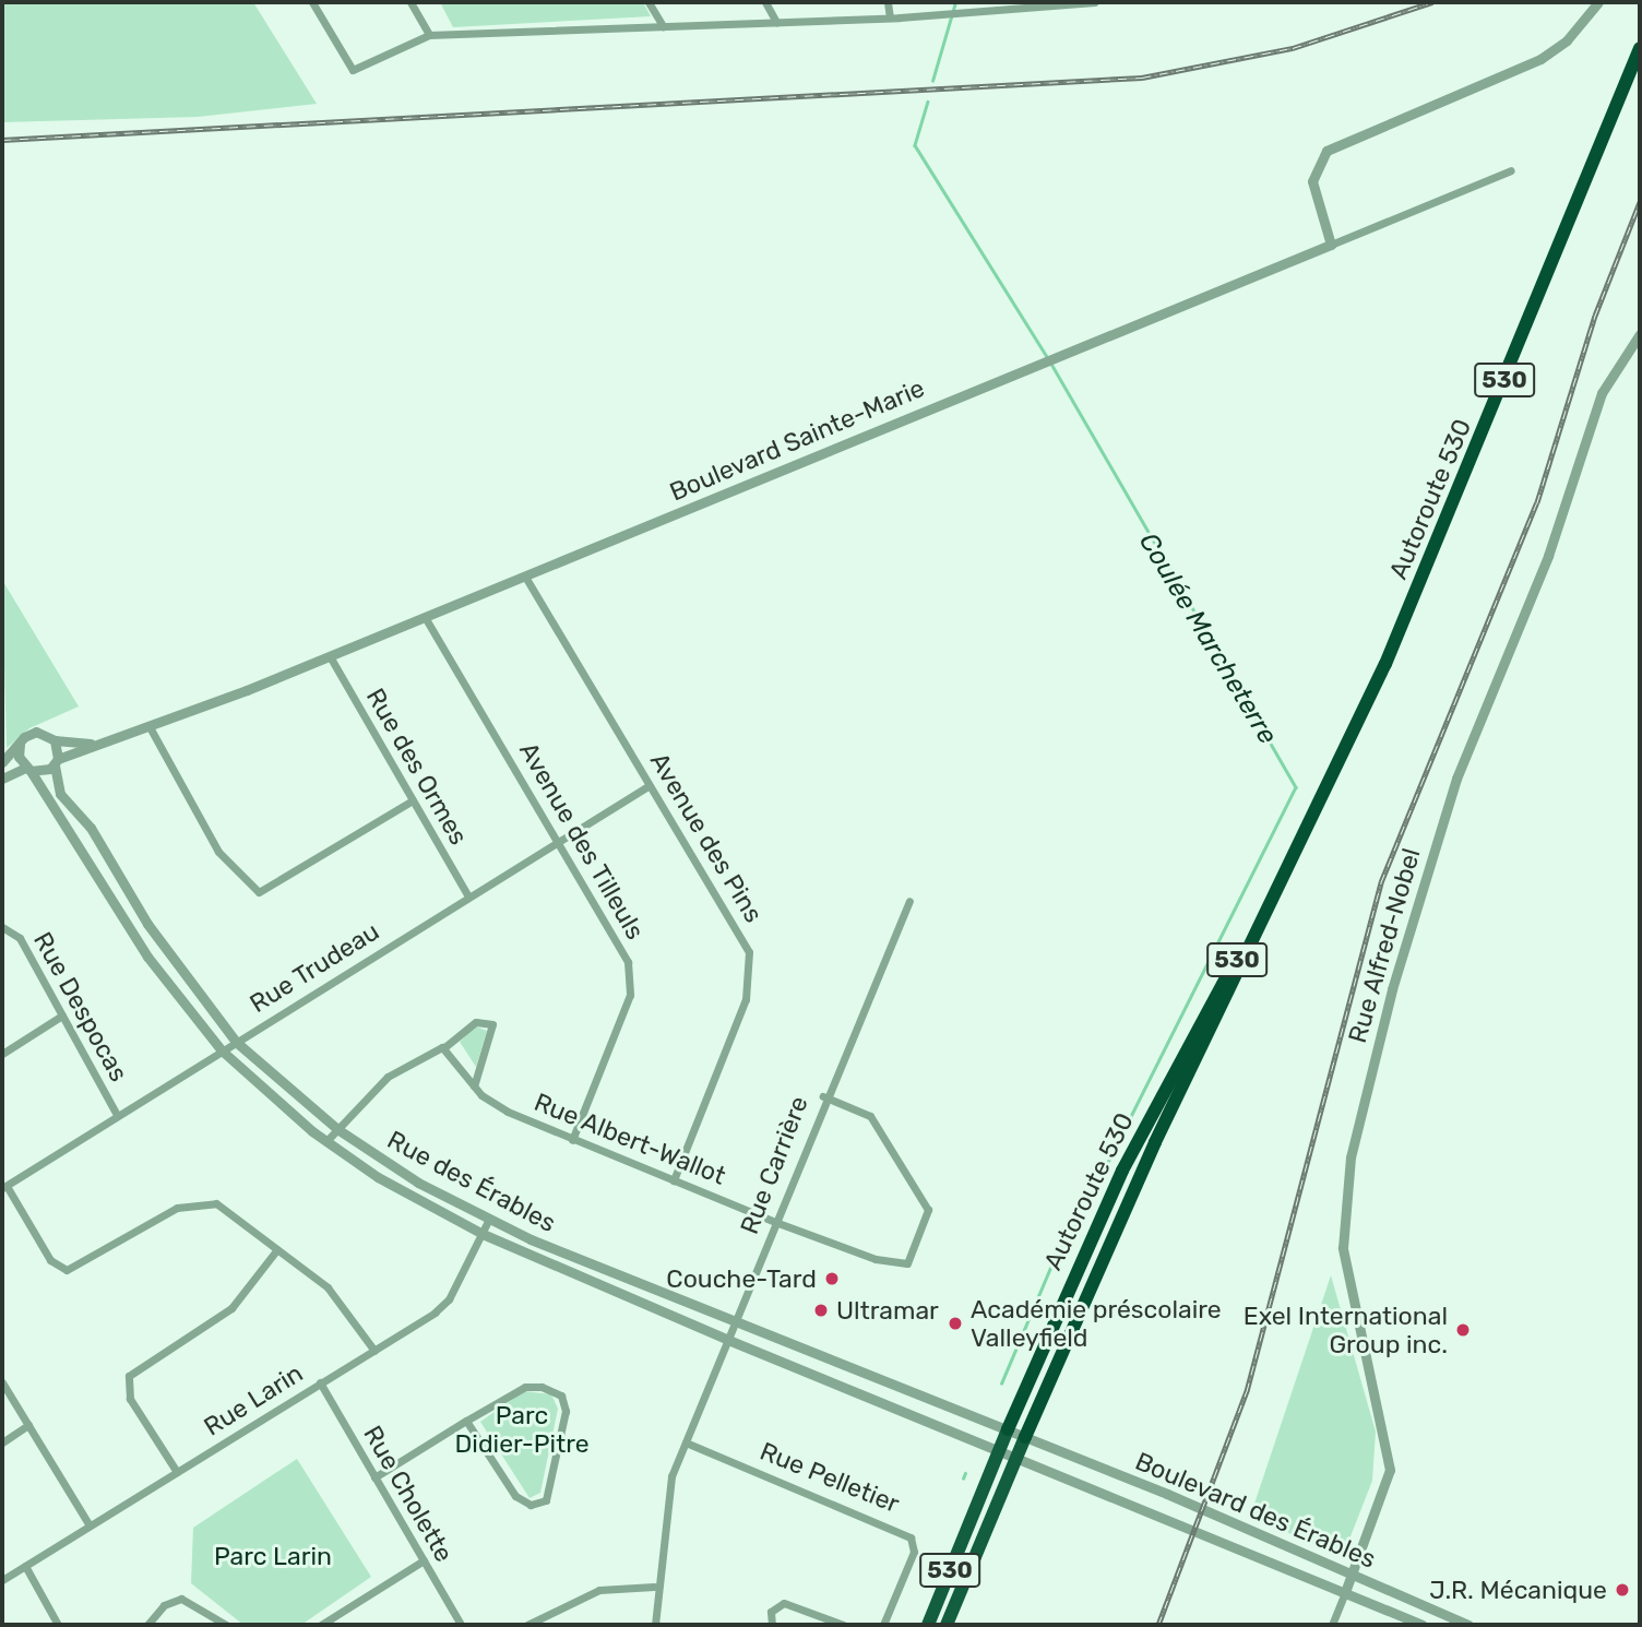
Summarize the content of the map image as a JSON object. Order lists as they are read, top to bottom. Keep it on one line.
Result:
{"streets":{"highway":["530","Autoroute 530"],"street":["Boulevard Sainte-Marie","Rue des Ormes","Avenue des Pins","Avenue des Tilleuls","Rue Alfred-Nobel","Rue Trudeau","Rue Despocas","Rue Albert-Wallot","Rue Carrière","Rue des Érables","Rue Larin","Rue Pelletier","Rue Cholette","Boulevard des Érables"]},"crossings":[["Boulevard Sainte-Marie","Rue des Ormes"],["Boulevard Sainte-Marie","Avenue des Pins"],["Boulevard Sainte-Marie","Avenue des Tilleuls"],["Boulevard Sainte-Marie","Rue des Érables"],["Autoroute 530","Rue des Érables"],["Autoroute 530","Boulevard des Érables"],["Rue des Ormes","Rue Trudeau"],["Avenue des Pins","Rue Trudeau"],["Avenue des Pins","Rue Albert-Wallot"],["Avenue des Tilleuls","Rue Trudeau"],["Avenue des Tilleuls","Rue Albert-Wallot"],["Rue Alfred-Nobel","Boulevard des Érables"],["Rue Trudeau","Rue Despocas"],["Rue Trudeau","Rue des Érables"],["Rue Albert-Wallot","Rue Carrière"],["Rue Carrière","Rue des Érables"],["Rue Carrière","Rue Pelletier"],["Rue des Érables","Rue Larin"],["Rue des Érables","Boulevard des Érables"],["Rue Larin","Rue Cholette"]],"water":["Coulée Marcheterre"],"parks":["Parc Didier-Pitre","Parc Larin"],"places":["Couche-Tard","Ultramar","Académie préscolaire Valleyfield","Exel International Group inc.","J.R. Mécanique"]}
